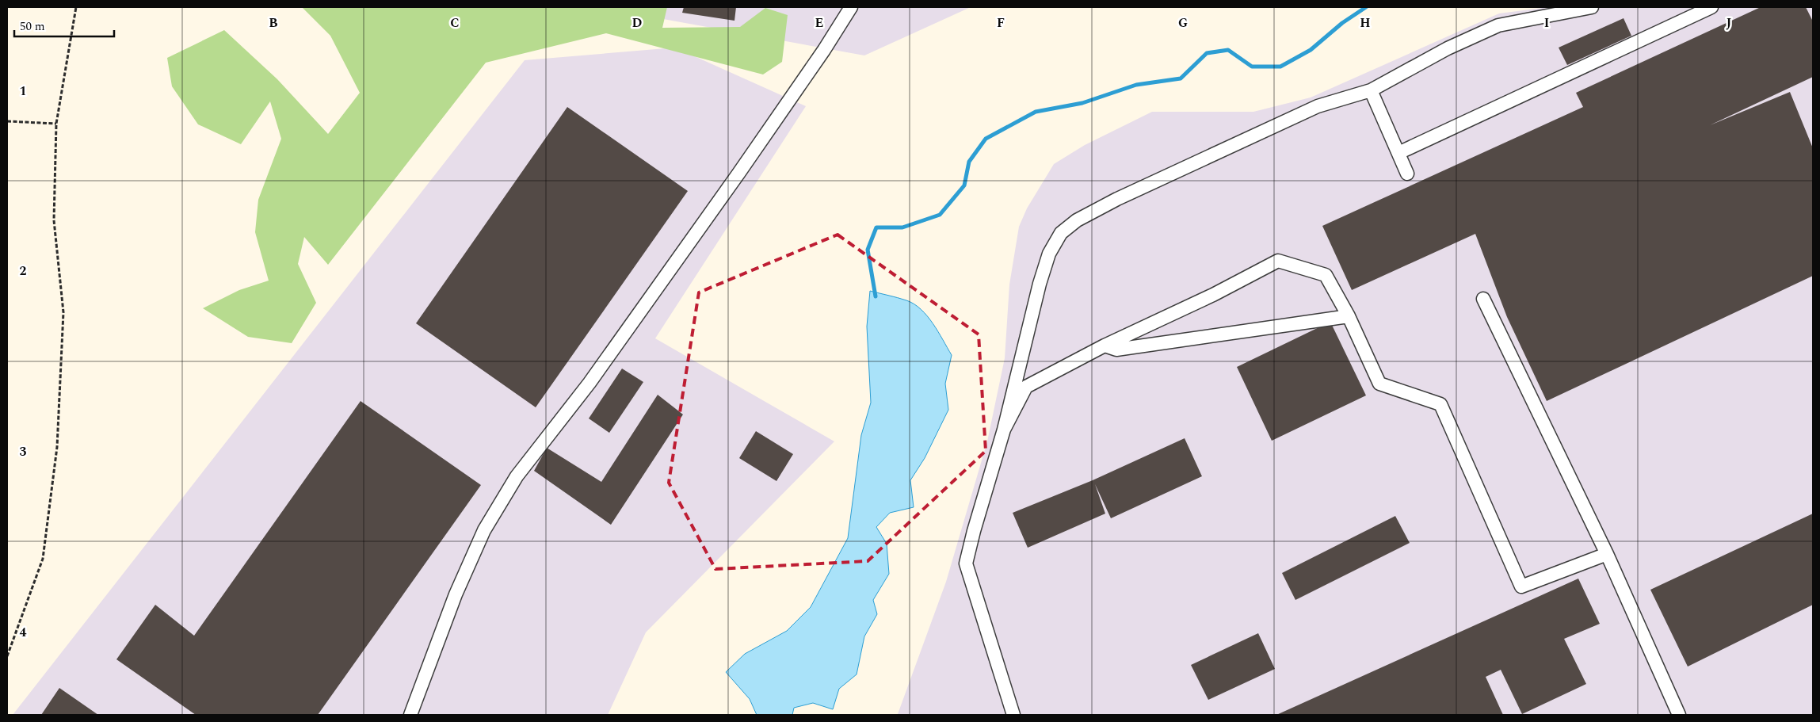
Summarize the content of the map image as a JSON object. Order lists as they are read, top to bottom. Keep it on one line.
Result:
{"scale_bar":"50 m","grid":{"columns":["B","C","D","E","F","G","H","I","J"],"rows":["1","2","3","4"]}}
